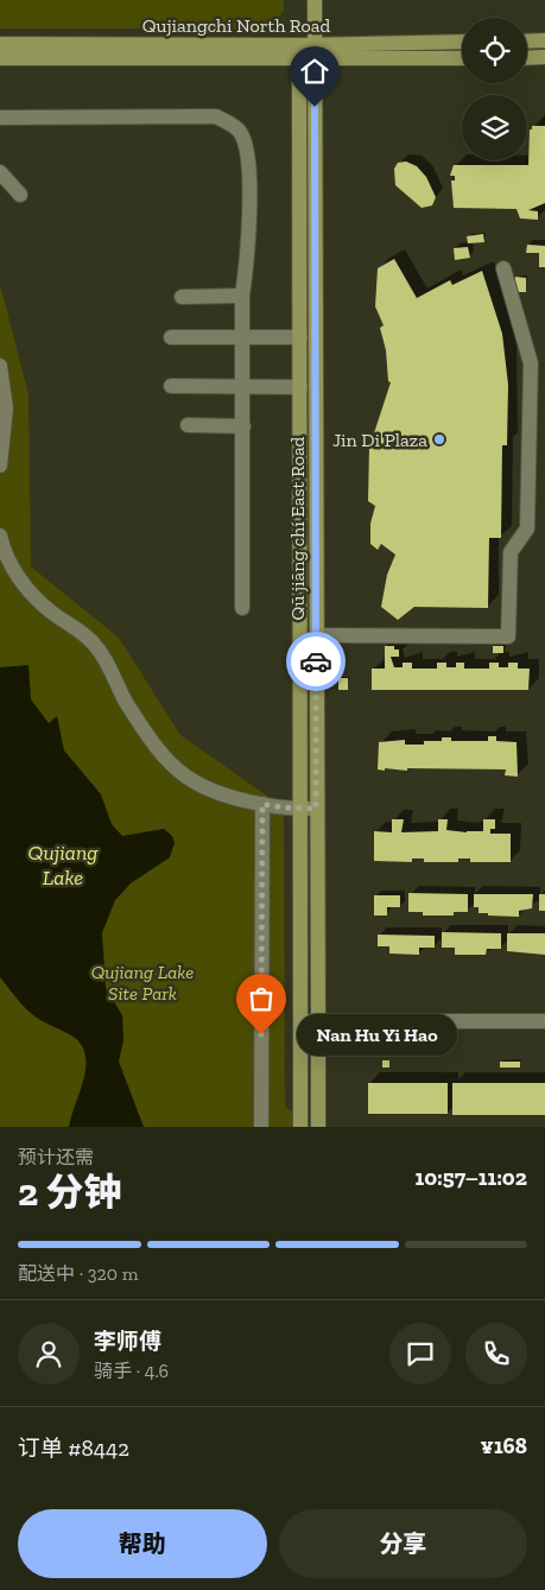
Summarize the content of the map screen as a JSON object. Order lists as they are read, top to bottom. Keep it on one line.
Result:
{"streets":{"main road":["Qujiangchi North Road","Qū jiāng chí East Road"]},"crossings":[["Qujiangchi North Road","Qū jiāng chí East Road"]],"water":["Qujiang Lake"],"parks":["Qujiang Lake Site Park"],"places":["Jin Di Plaza","Nan Hu Yi Hao"],"page":{"bubble":"Nan Hu Yi Hao","heading":["2 分钟","预计还需","10:57–11:02"],"panel":["李师傅","骑手 · 4.6","订单 #8442","¥168"],"bar":"配送中 · 320 m","buttons":["帮助","分享"]}}
